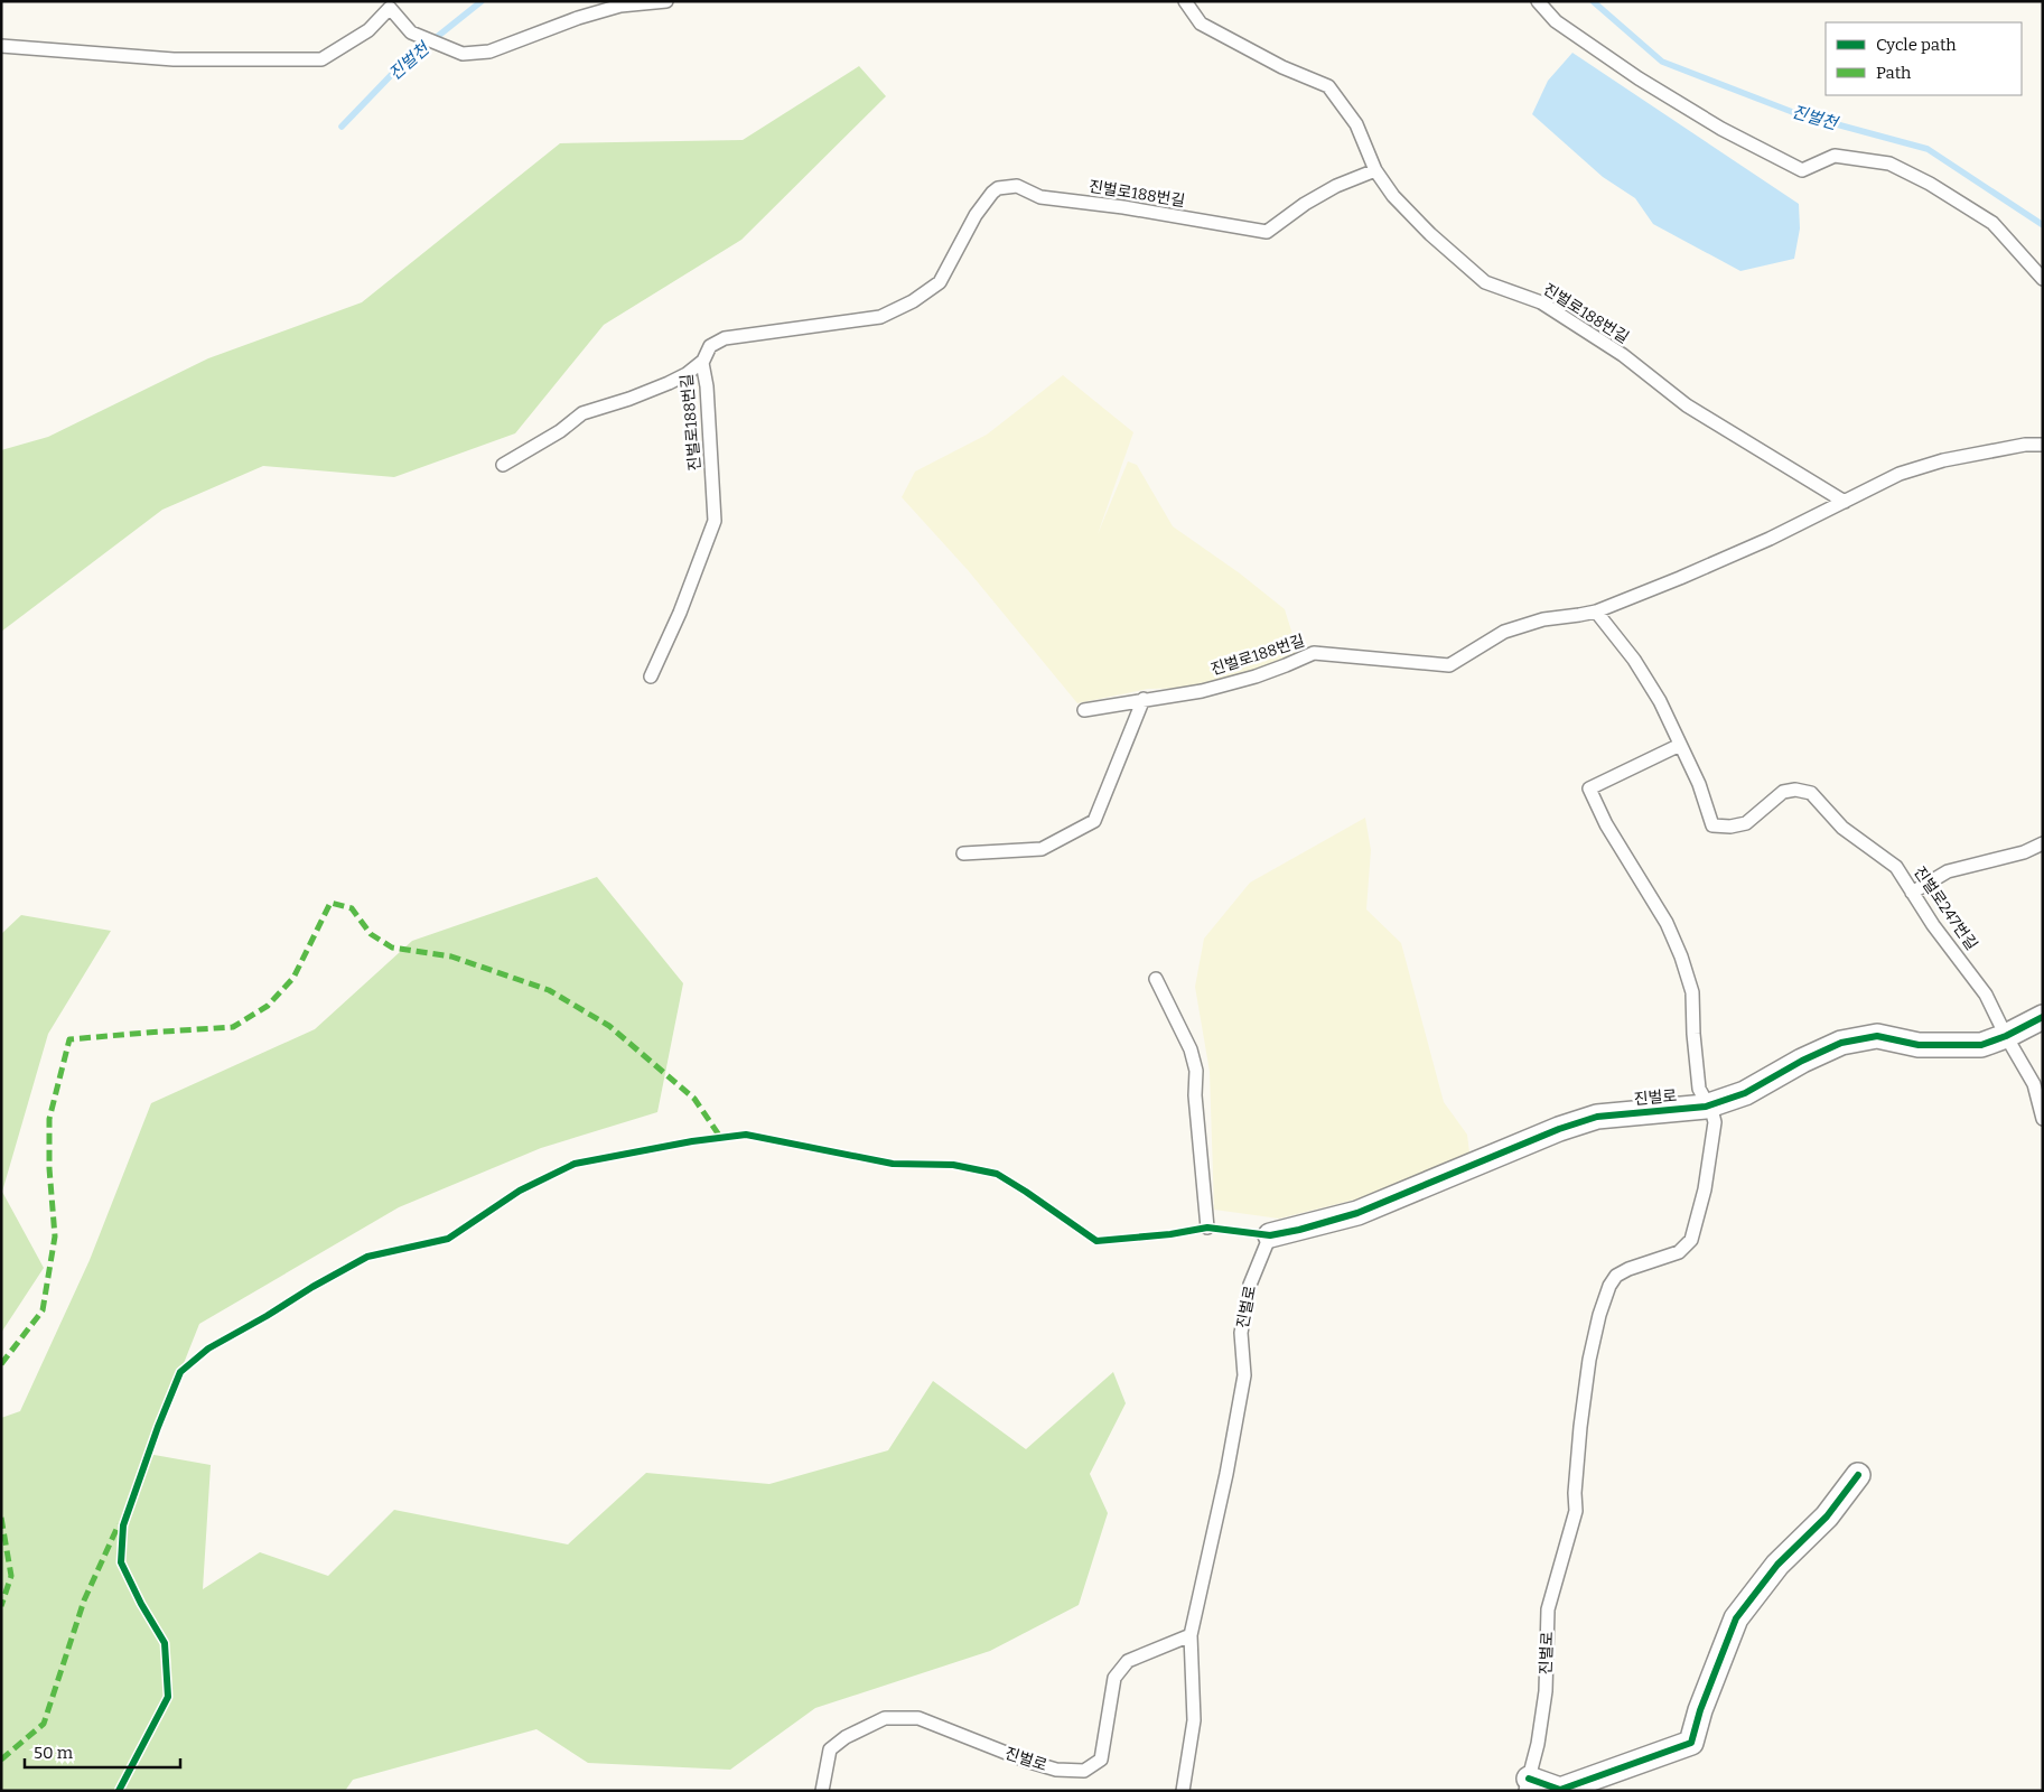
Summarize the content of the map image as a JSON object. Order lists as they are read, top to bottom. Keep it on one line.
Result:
{"streets":{"street":["진벌로"],"lane":["진벌로188번길","진벌로247번길"]},"crossings":[["진벌로188번길","진벌로247번길"],["진벌로247번길","진벌로"]],"water":["진벌천"],"legend":["Cycle path","Path"],"scale_bar":"50 m"}
